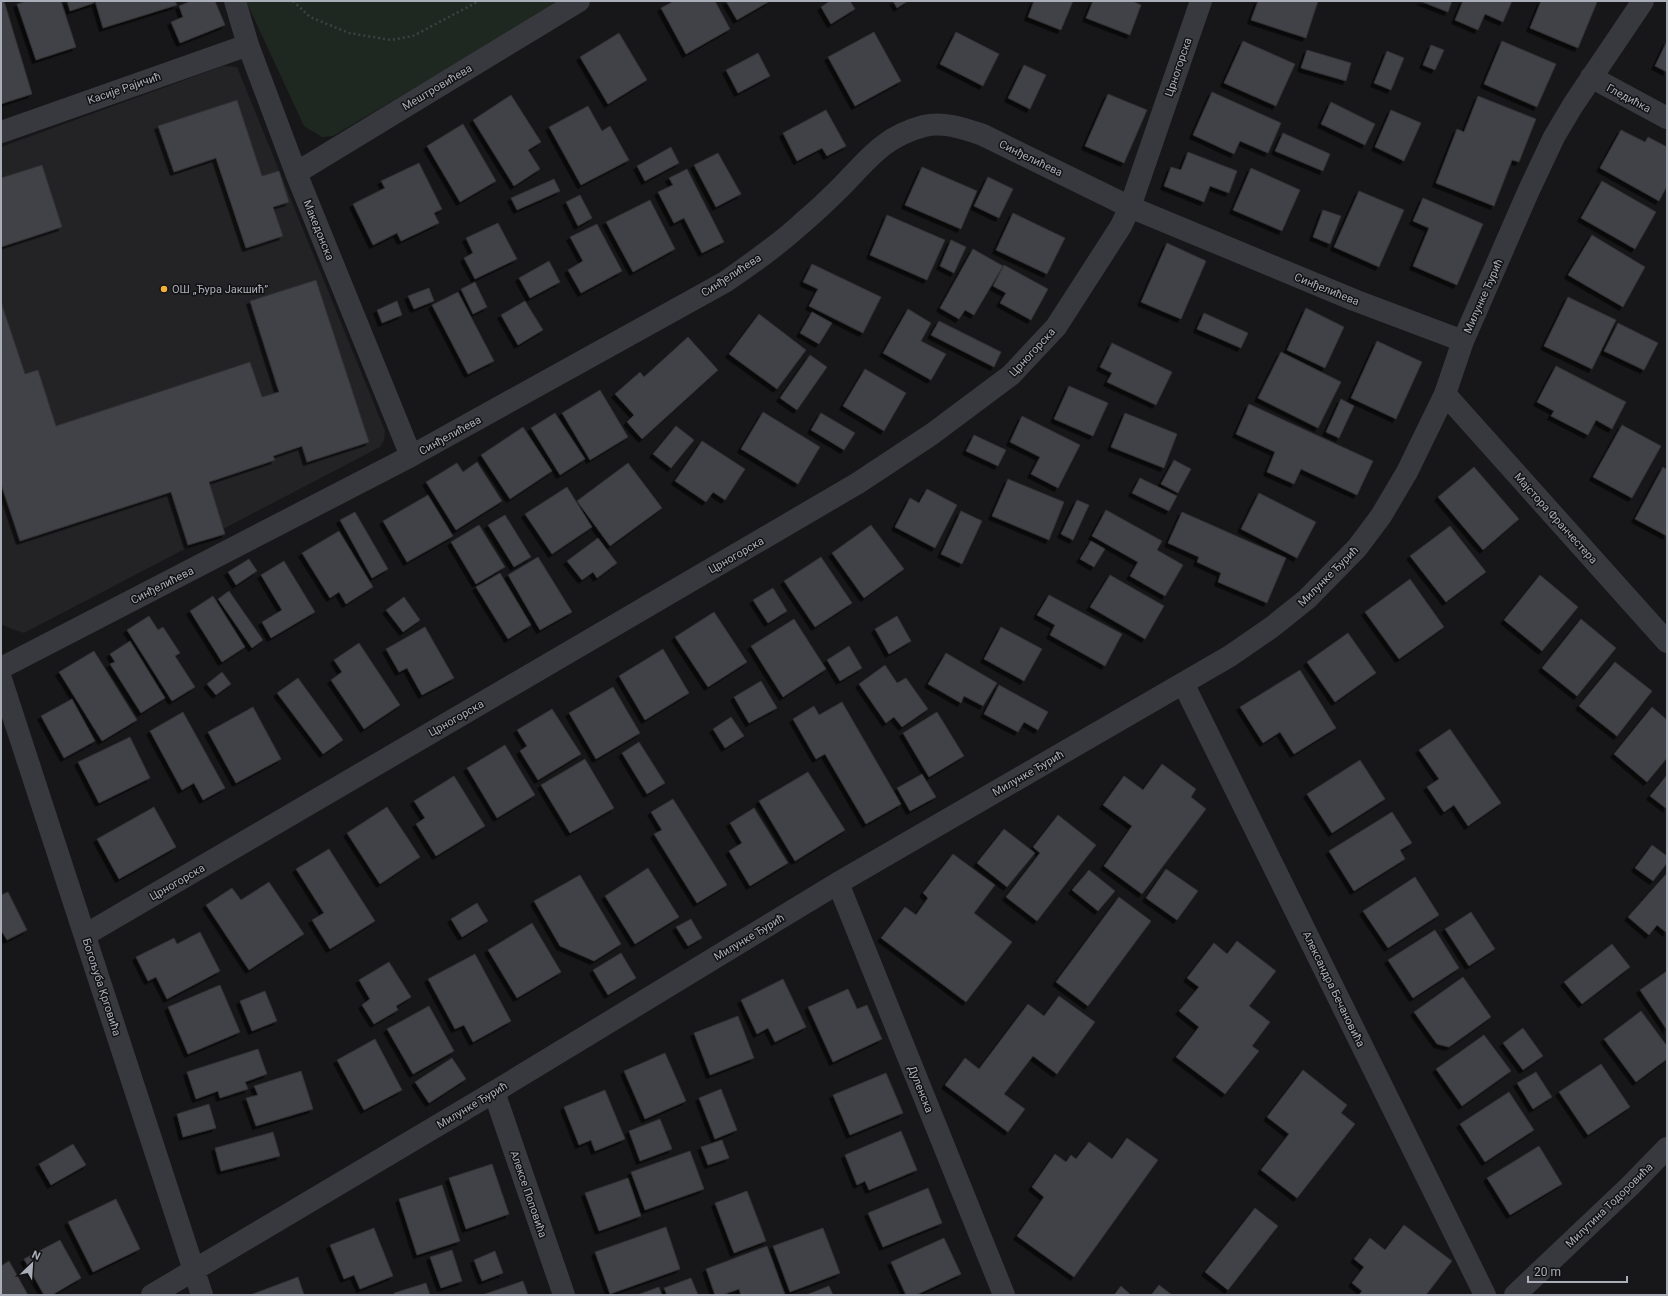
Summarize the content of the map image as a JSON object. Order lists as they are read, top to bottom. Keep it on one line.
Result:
{"streets":{"street":["Црногорска","Мештровићева","Касије Рајичић","Гледићка","Синђелићева","Македонска","Милунке Ђурић","Мајстора Франчестера","Богољуба Крговића","Александра Бечановића","Дуленска","Алексе Поповића","Милутина Тодоровића"]},"crossings":[["Црногорска","Синђелићева"],["Црногорска","Богољуба Крговића"],["Мештровићева","Македонска"],["Касије Рајичић","Македонска"],["Гледићка","Милунке Ђурић"],["Синђелићева","Македонска"],["Синђелићева","Милунке Ђурић"],["Милунке Ђурић","Мајстора Франчестера"],["Милунке Ђурић","Богољуба Крговића"],["Милунке Ђурић","Александра Бечановића"],["Милунке Ђурић","Дуленска"],["Милунке Ђурић","Алексе Поповића"]],"places":["ОШ „Ђура Јакшић”"],"scale_bar":"20 m","north":"top right"}
